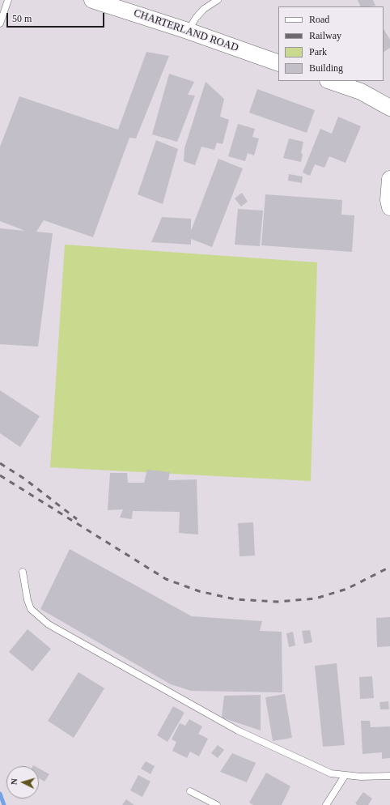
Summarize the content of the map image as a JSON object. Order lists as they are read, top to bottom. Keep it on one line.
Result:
{"streets":{"street":["CHARTERLAND ROAD"]},"legend":["Road","Railway","Park","Building"],"scale_bar":"50 m","north":"left"}
